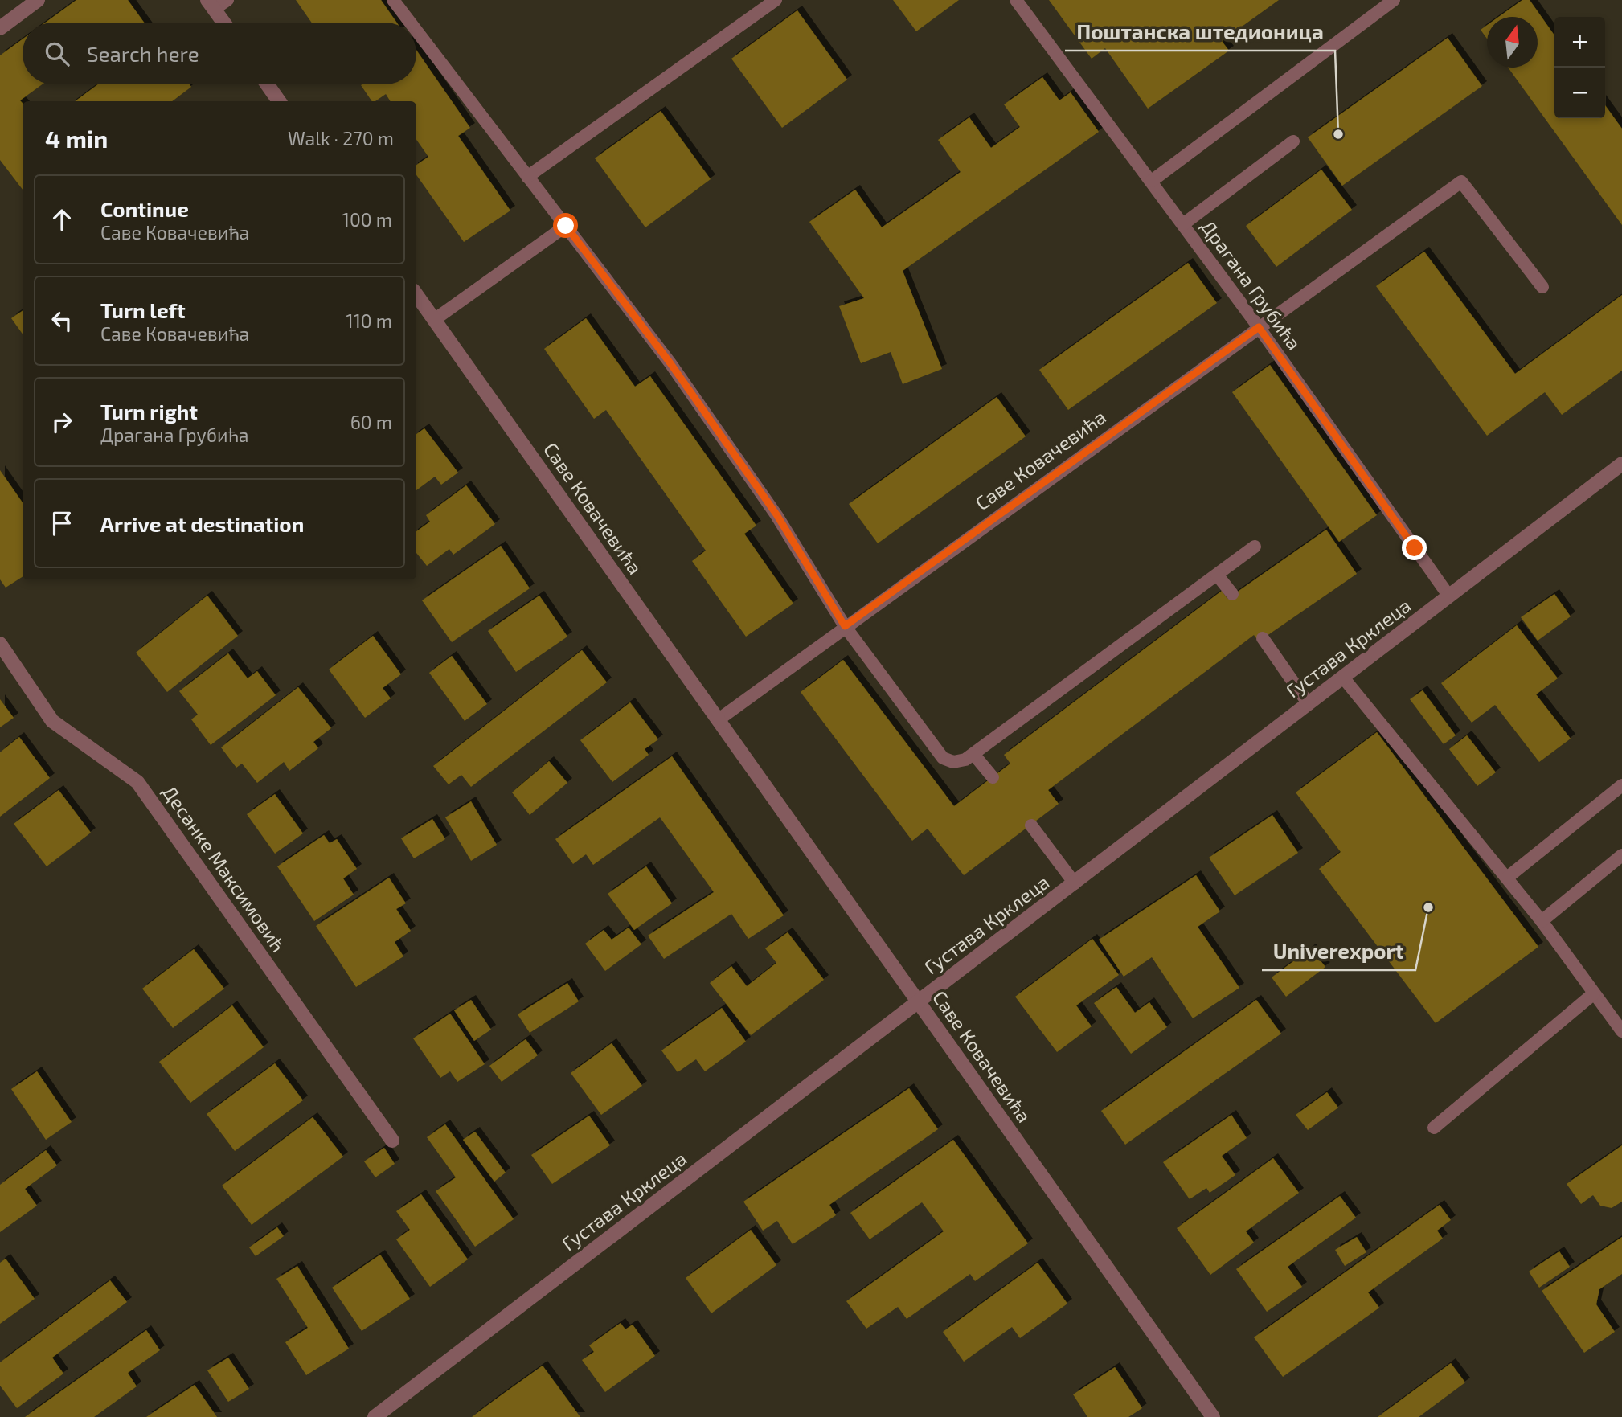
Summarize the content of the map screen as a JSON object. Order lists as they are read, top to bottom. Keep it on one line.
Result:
{"streets":{"street":["Саве Ковачевића","Густава Крклеца","Десанке Максимовић"],"lane":["Драгана Грубића"]},"crossings":[["Драгана Грубића","Саве Ковачевића"],["Драгана Грубића","Густава Крклеца"],["Саве Ковачевића","Густава Крклеца"]],"places":["Поштанска штедионица","Univerexport"],"north":"top","page":{"map_buttons":["+","−"],"search":"Search here","heading":["4 min","Walk · 270 m"],"list":[["Continue","Саве Ковачевића","100 m"],["Turn left","Саве Ковачевића","110 m"],["Turn right","Драгана Грубића","60 m"],"Arrive at destination"]}}
